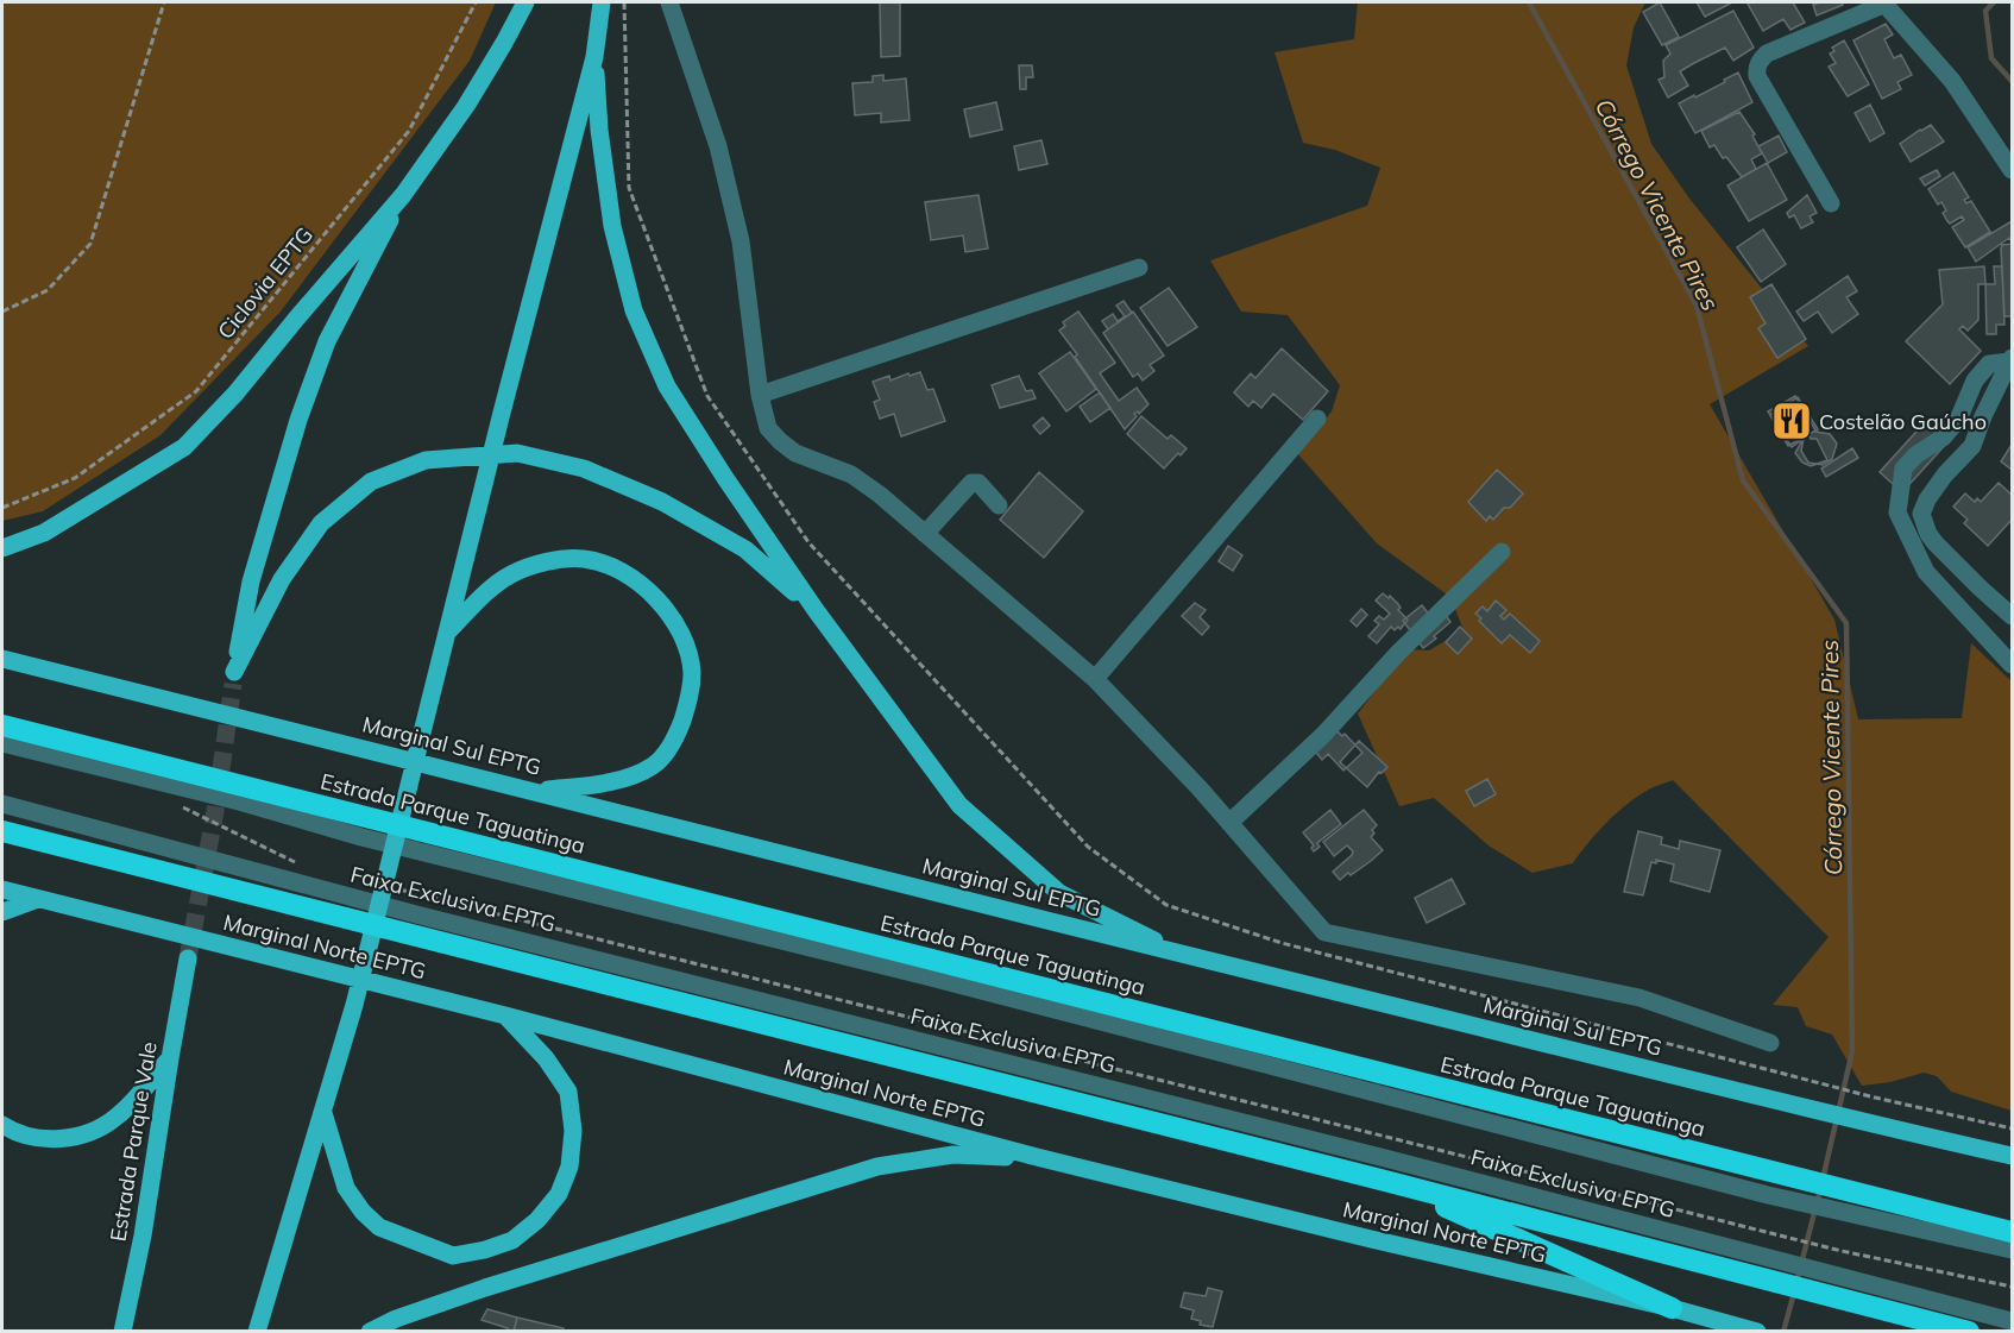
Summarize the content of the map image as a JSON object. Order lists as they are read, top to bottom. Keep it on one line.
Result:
{"streets":{"highway":["Estrada Parque Taguatinga"],"main road":["Marginal Sul EPTG","Marginal Norte EPTG","Estrada Parque Vale"],"street":["Faixa Exclusiva EPTG"],"path":["Ciclovia EPTG"]},"crossings":[["Estrada Parque Taguatinga","Faixa Exclusiva EPTG"]],"water":["Córrego Vicente Pires"],"places":{"restaurant":["Costelão Gaúcho"]}}
